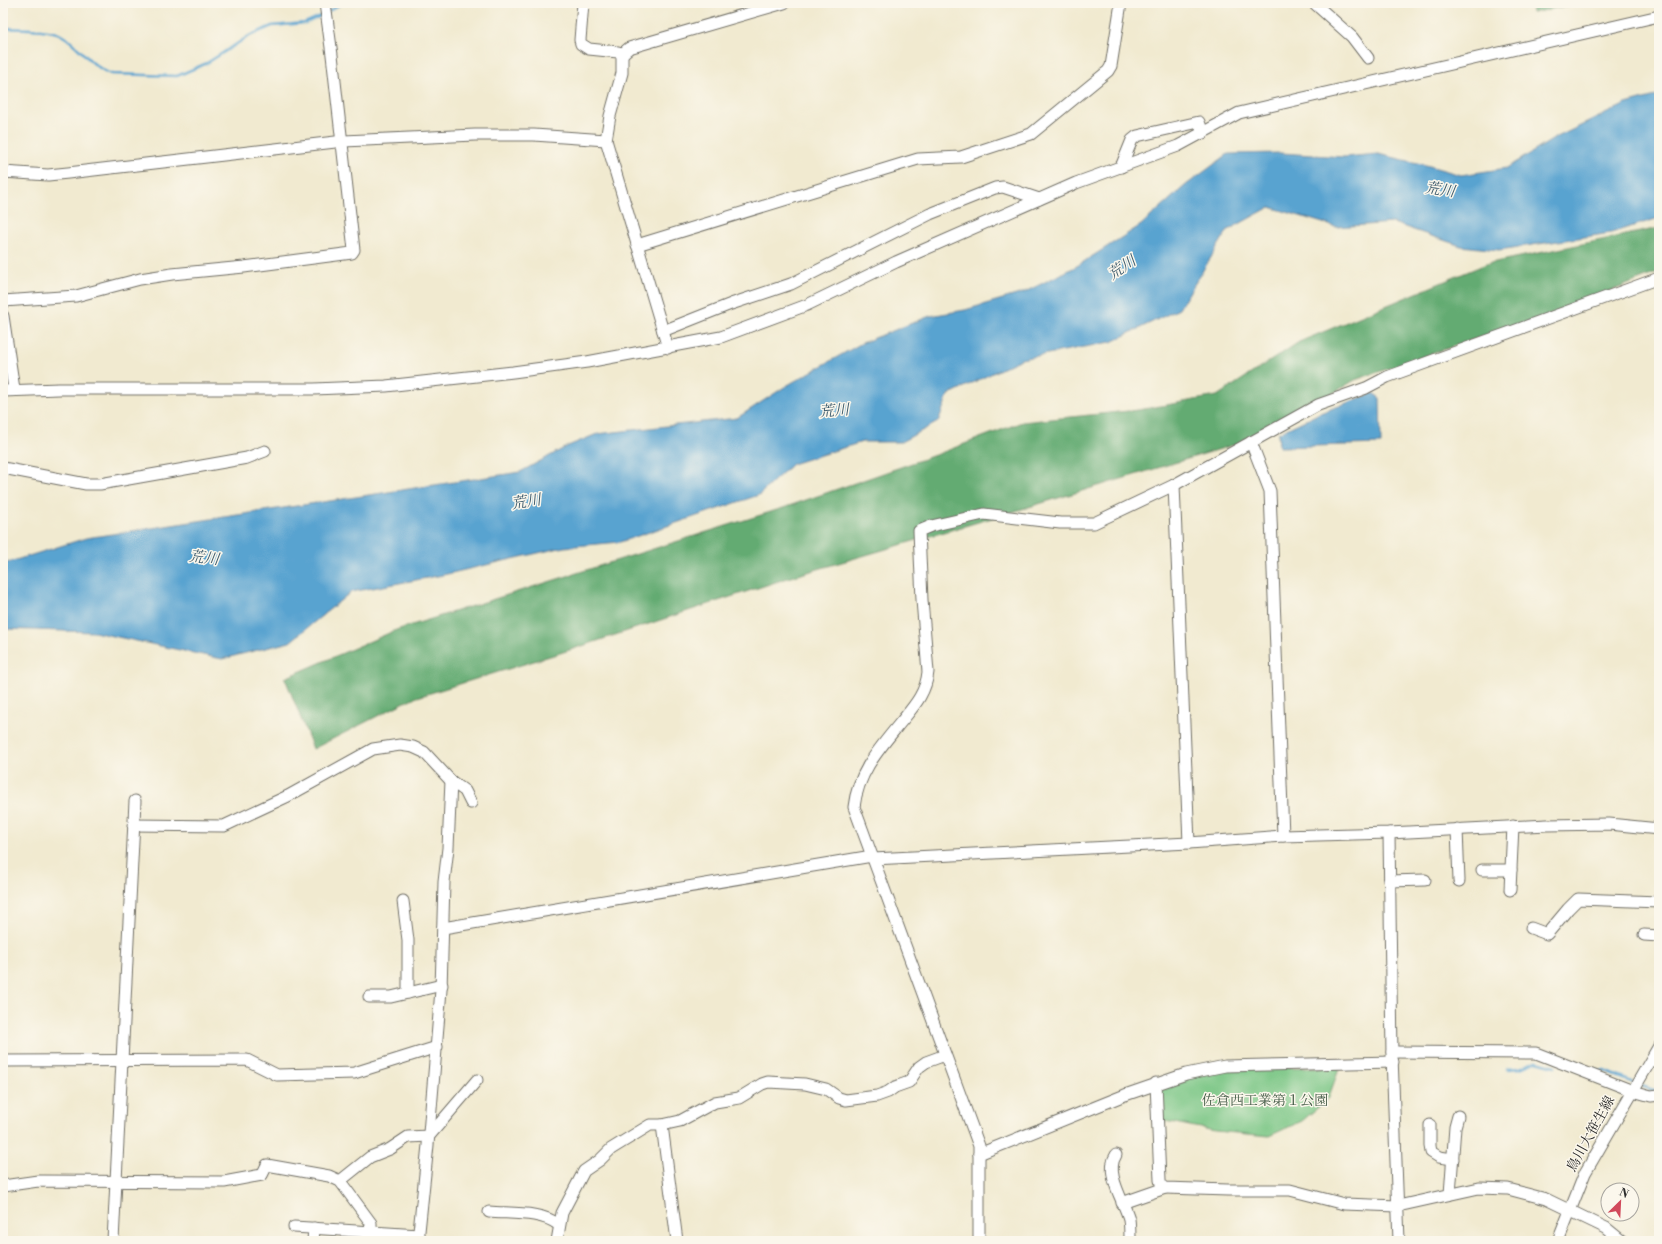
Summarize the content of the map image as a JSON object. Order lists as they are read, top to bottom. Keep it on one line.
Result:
{"streets":{"street":["鳥川大笹生線"]},"water":["荒川"],"parks":["佐倉西工業第１公園"],"north":"top right"}
